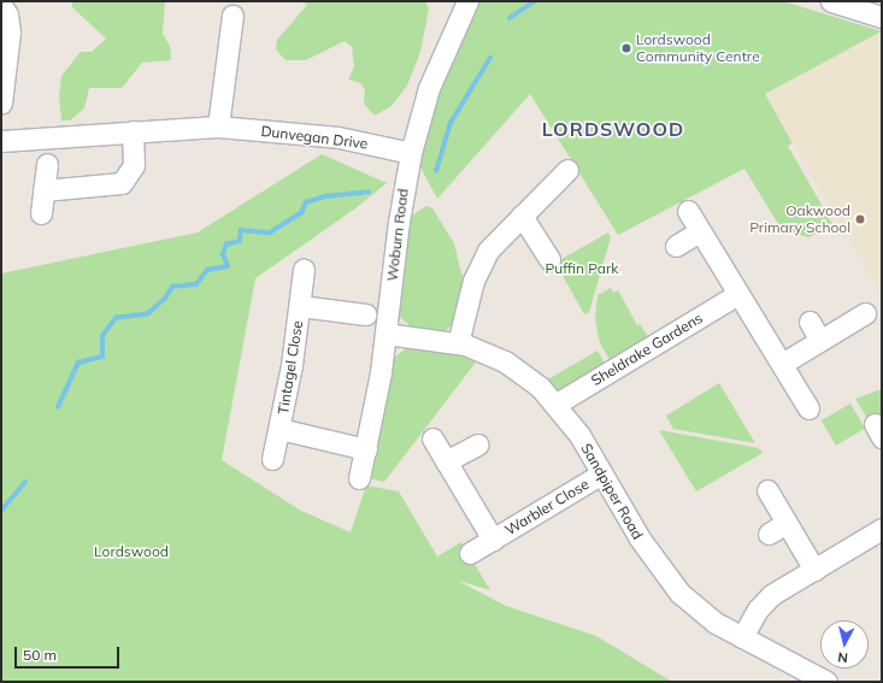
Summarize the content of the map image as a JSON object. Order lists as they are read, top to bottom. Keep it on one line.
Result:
{"streets":{"street":["Dunvegan Drive","Woburn Road","Sheldrake Gardens","Tintagel Close","Sandpiper Road","Warbler Close"]},"crossings":[["Dunvegan Drive","Woburn Road"],["Woburn Road","Tintagel Close"],["Woburn Road","Sandpiper Road"],["Sheldrake Gardens","Sandpiper Road"],["Sandpiper Road","Warbler Close"]],"districts":["LORDSWOOD"],"parks":["Puffin Park","Lordswood"],"places":["Lordswood Community Centre","Oakwood Primary School"],"scale_bar":"50 m","north":"bottom"}
